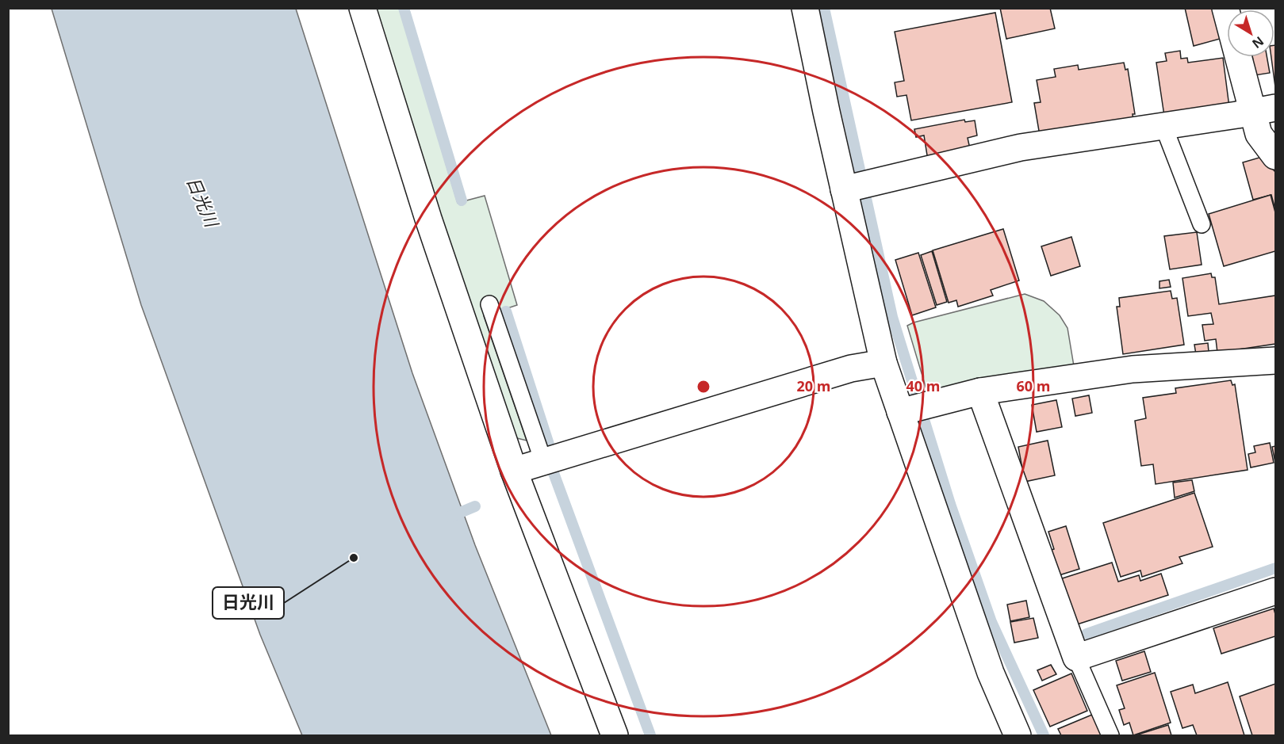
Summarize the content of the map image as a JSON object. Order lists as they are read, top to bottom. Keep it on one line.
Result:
{"water":["日光川"],"places":["日光川"],"north":"bottom right","rings":["20 m","40 m","60 m"]}
